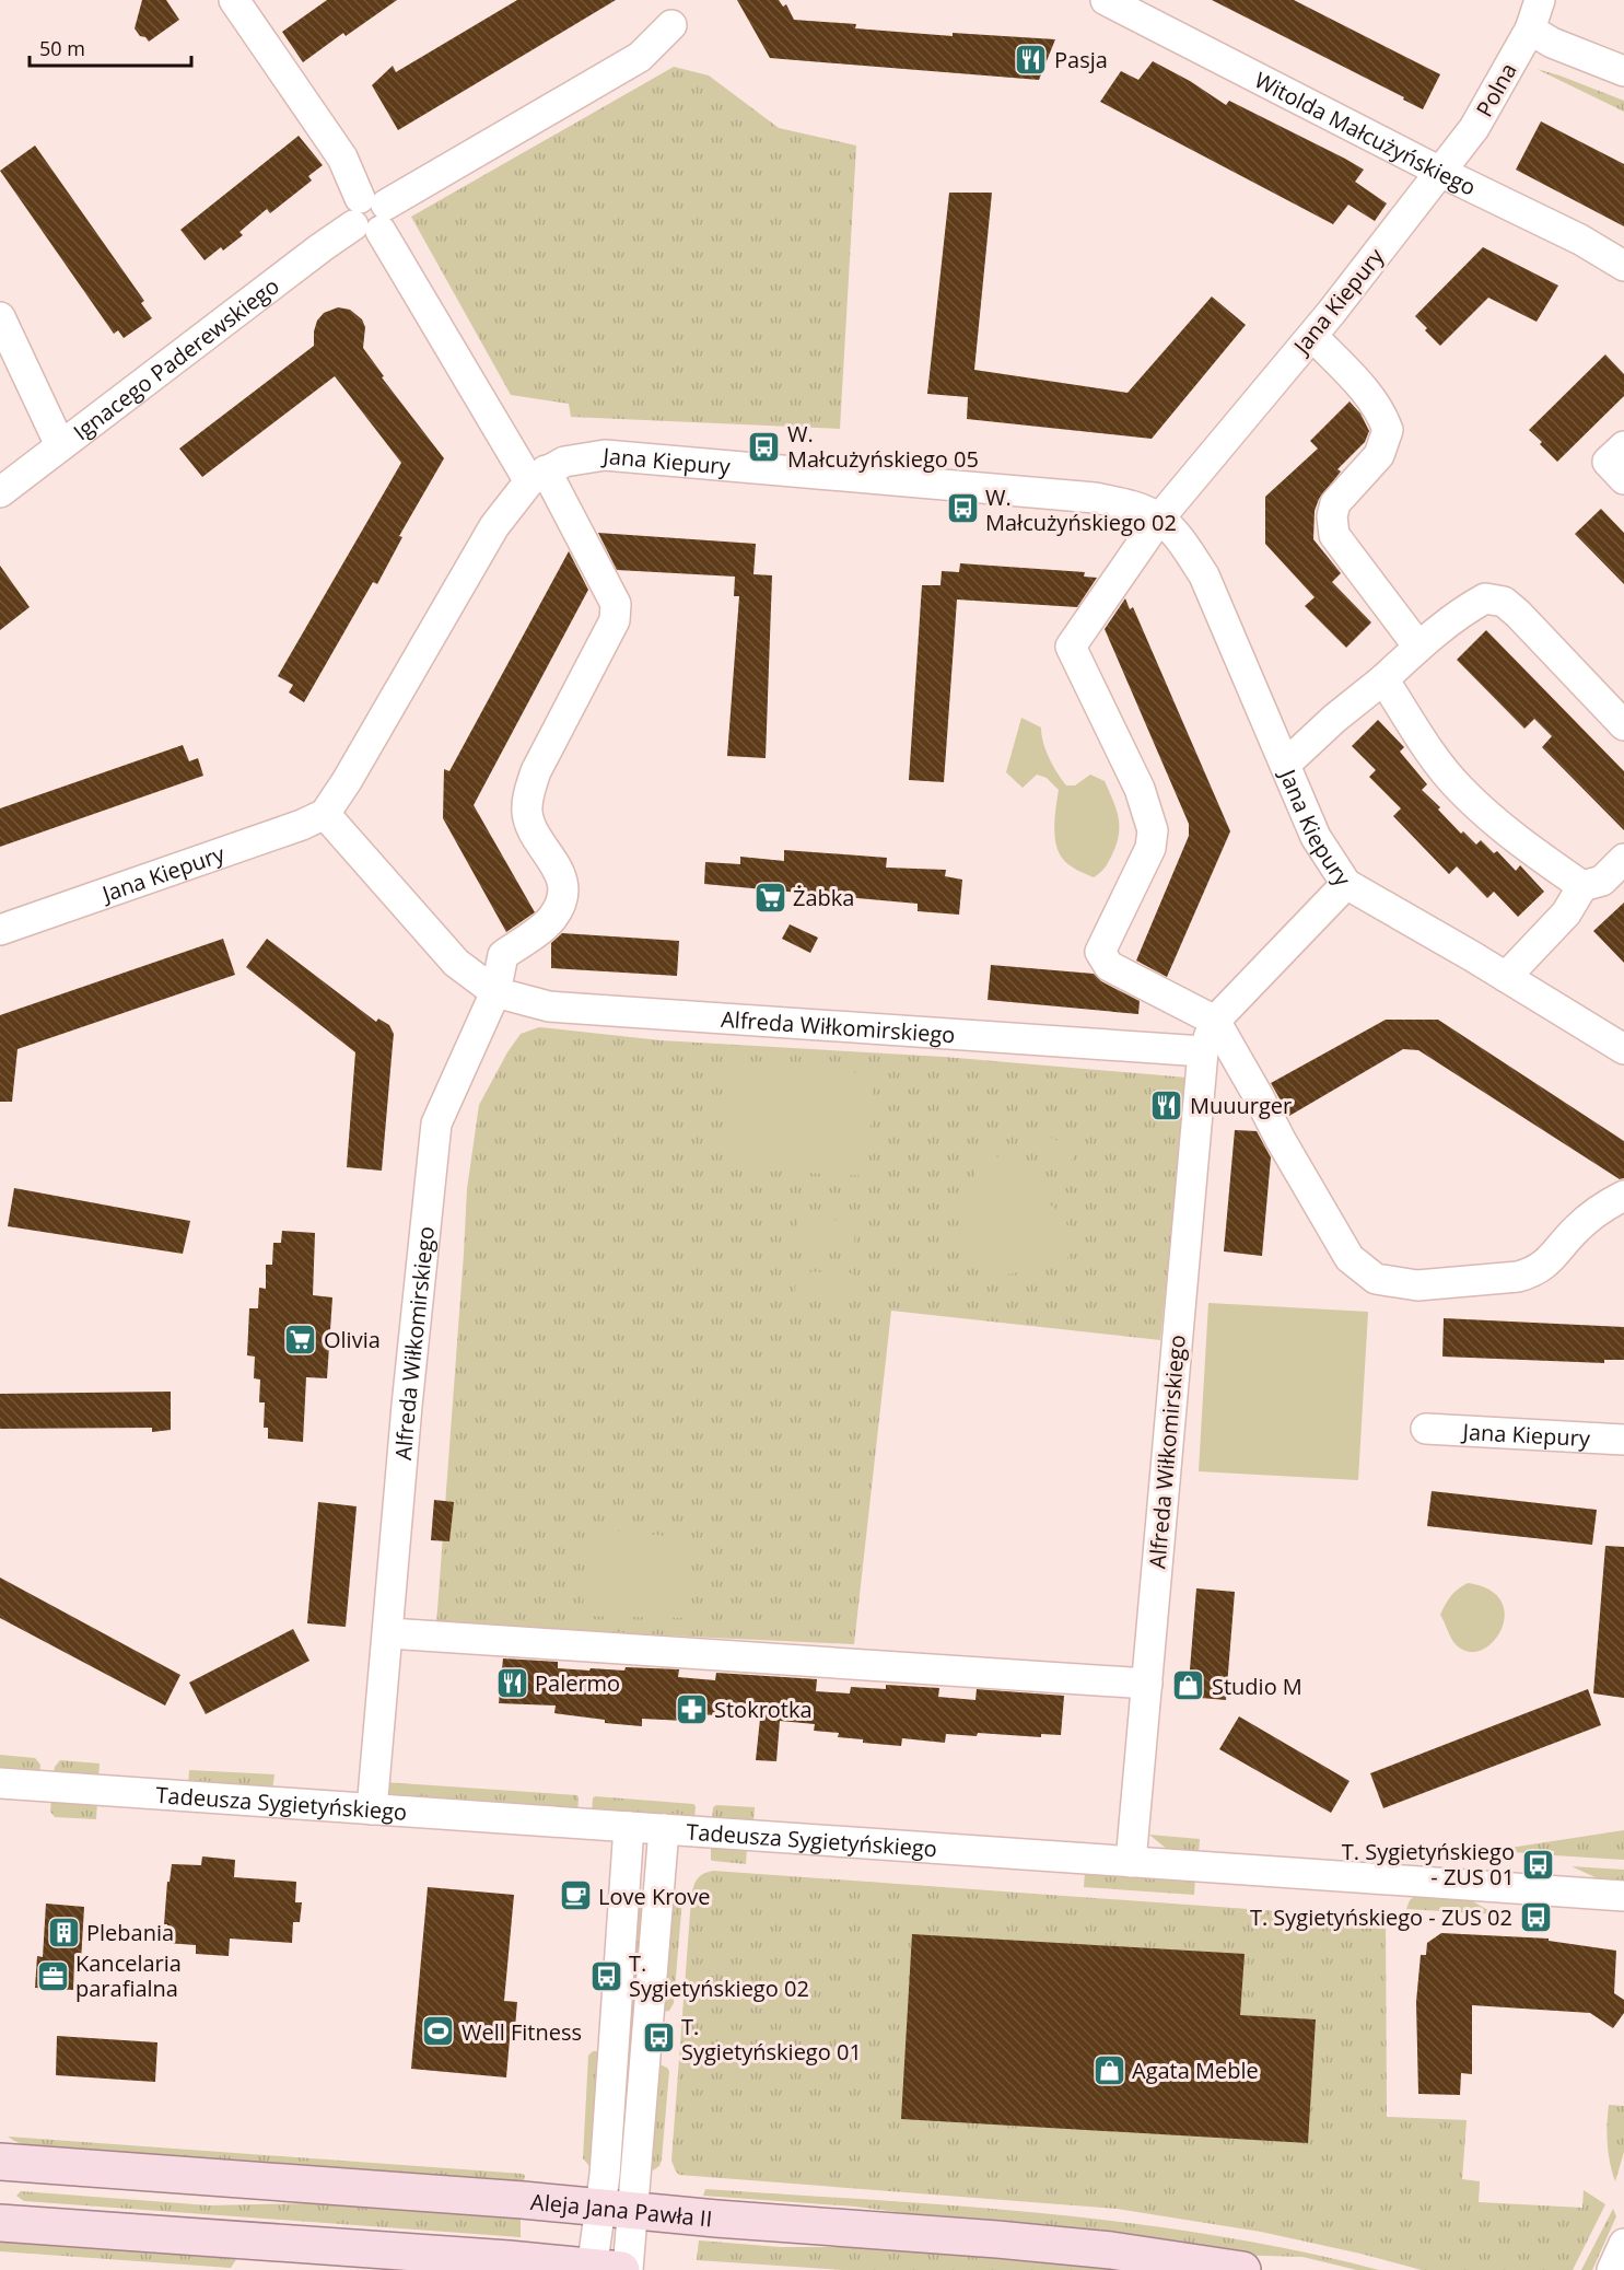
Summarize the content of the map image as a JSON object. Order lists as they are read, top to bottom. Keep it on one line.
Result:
{"streets":{"main road":["Aleja Jana Pawła II"],"street":["Polna","Witolda Małcużyńskiego","Jana Kiepury","Ignacego Paderewskiego","Alfreda Wiłkomirskiego","Tadeusza Sygietyńskiego"]},"crossings":[["Polna","Witolda Małcużyńskiego"],["Polna","Jana Kiepury"],["Witolda Małcużyńskiego","Jana Kiepury"],["Alfreda Wiłkomirskiego","Tadeusza Sygietyńskiego"]],"places":{"restaurant":["Pasja","Muuurger","Palermo"],"bus stop":["W. Małcużyńskiego 05","W. Małcużyńskiego 02","T. Sygietyńskiego - ZUS 01","T. Sygietyńskiego - ZUS 02","T. Sygietyńskiego 02","T. Sygietyńskiego 01"],"supermarket":["Żabka","Olivia"],"shop":["Studio M","Agata Meble"],"pharmacy":["Stokrotka"],"cafe":["Love Krove"],"building":["Plebania"],"office":["Kancelaria parafialna"],"sports":["Well Fitness"]},"scale_bar":"50 m"}
